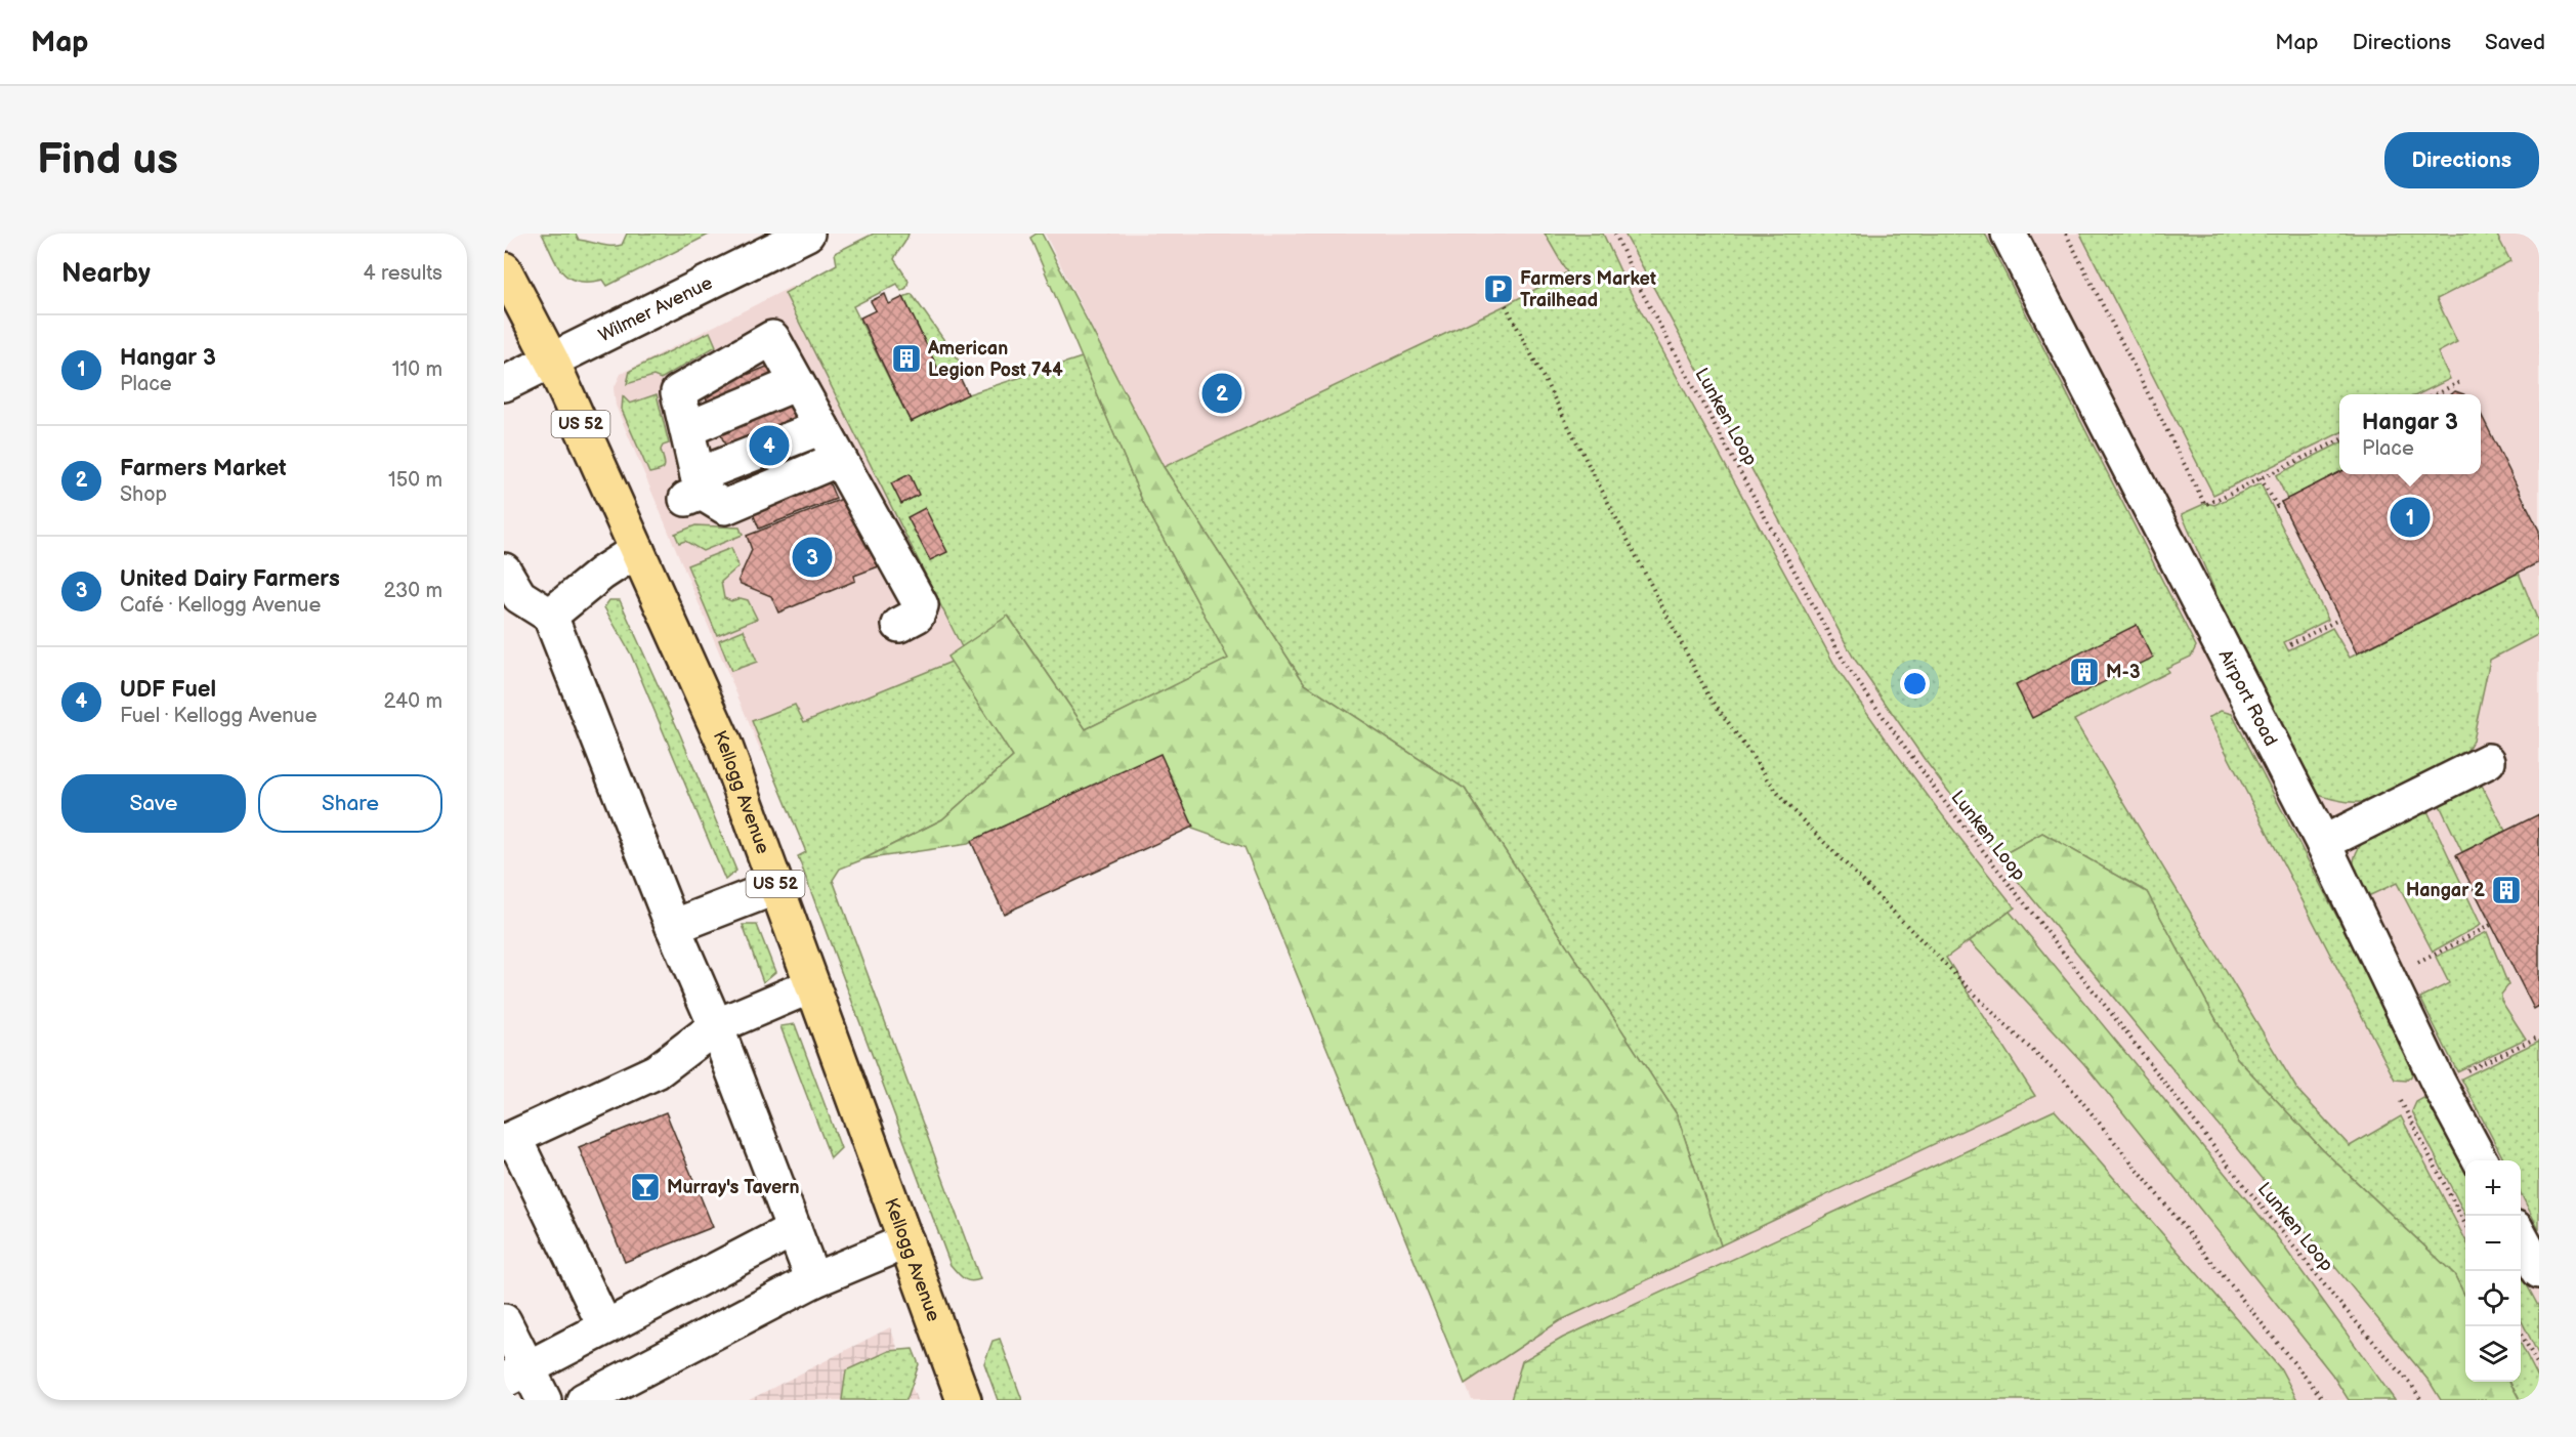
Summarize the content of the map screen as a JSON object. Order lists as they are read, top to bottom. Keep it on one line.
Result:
{"streets":{"main road":["US 52","Kellogg Avenue"],"street":["Wilmer Avenue","Airport Road"],"path":["Lunken Loop"]},"crossings":[["Wilmer Avenue","Kellogg Avenue"]],"places":{"parking":["Farmers Market Trailhead"],"building":["American Legion Post 744","M-3","Hangar 2"],"bar":["Murray's Tavern"]},"page":{"header":"Map","nav":["Map","Directions","Saved"],"buttons":["Directions",["Save","Share"]],"title":"Find us","heading":["Nearby","4 results"],"list":[{"mark":"1","name":"Hangar 3","note":"Place","value":"110 m"},{"mark":"2","name":"Farmers Market","note":"Shop","value":"150 m"},{"mark":"3","name":"United Dairy Farmers","note":"Café · Kellogg Avenue","value":"230 m"},{"mark":"4","name":"UDF Fuel","note":"Fuel · Kellogg Avenue","value":"240 m"}],"pins":["2","4","1","3"],"popup":["Hangar 3","Place"],"map_buttons":["+","−"]}}
